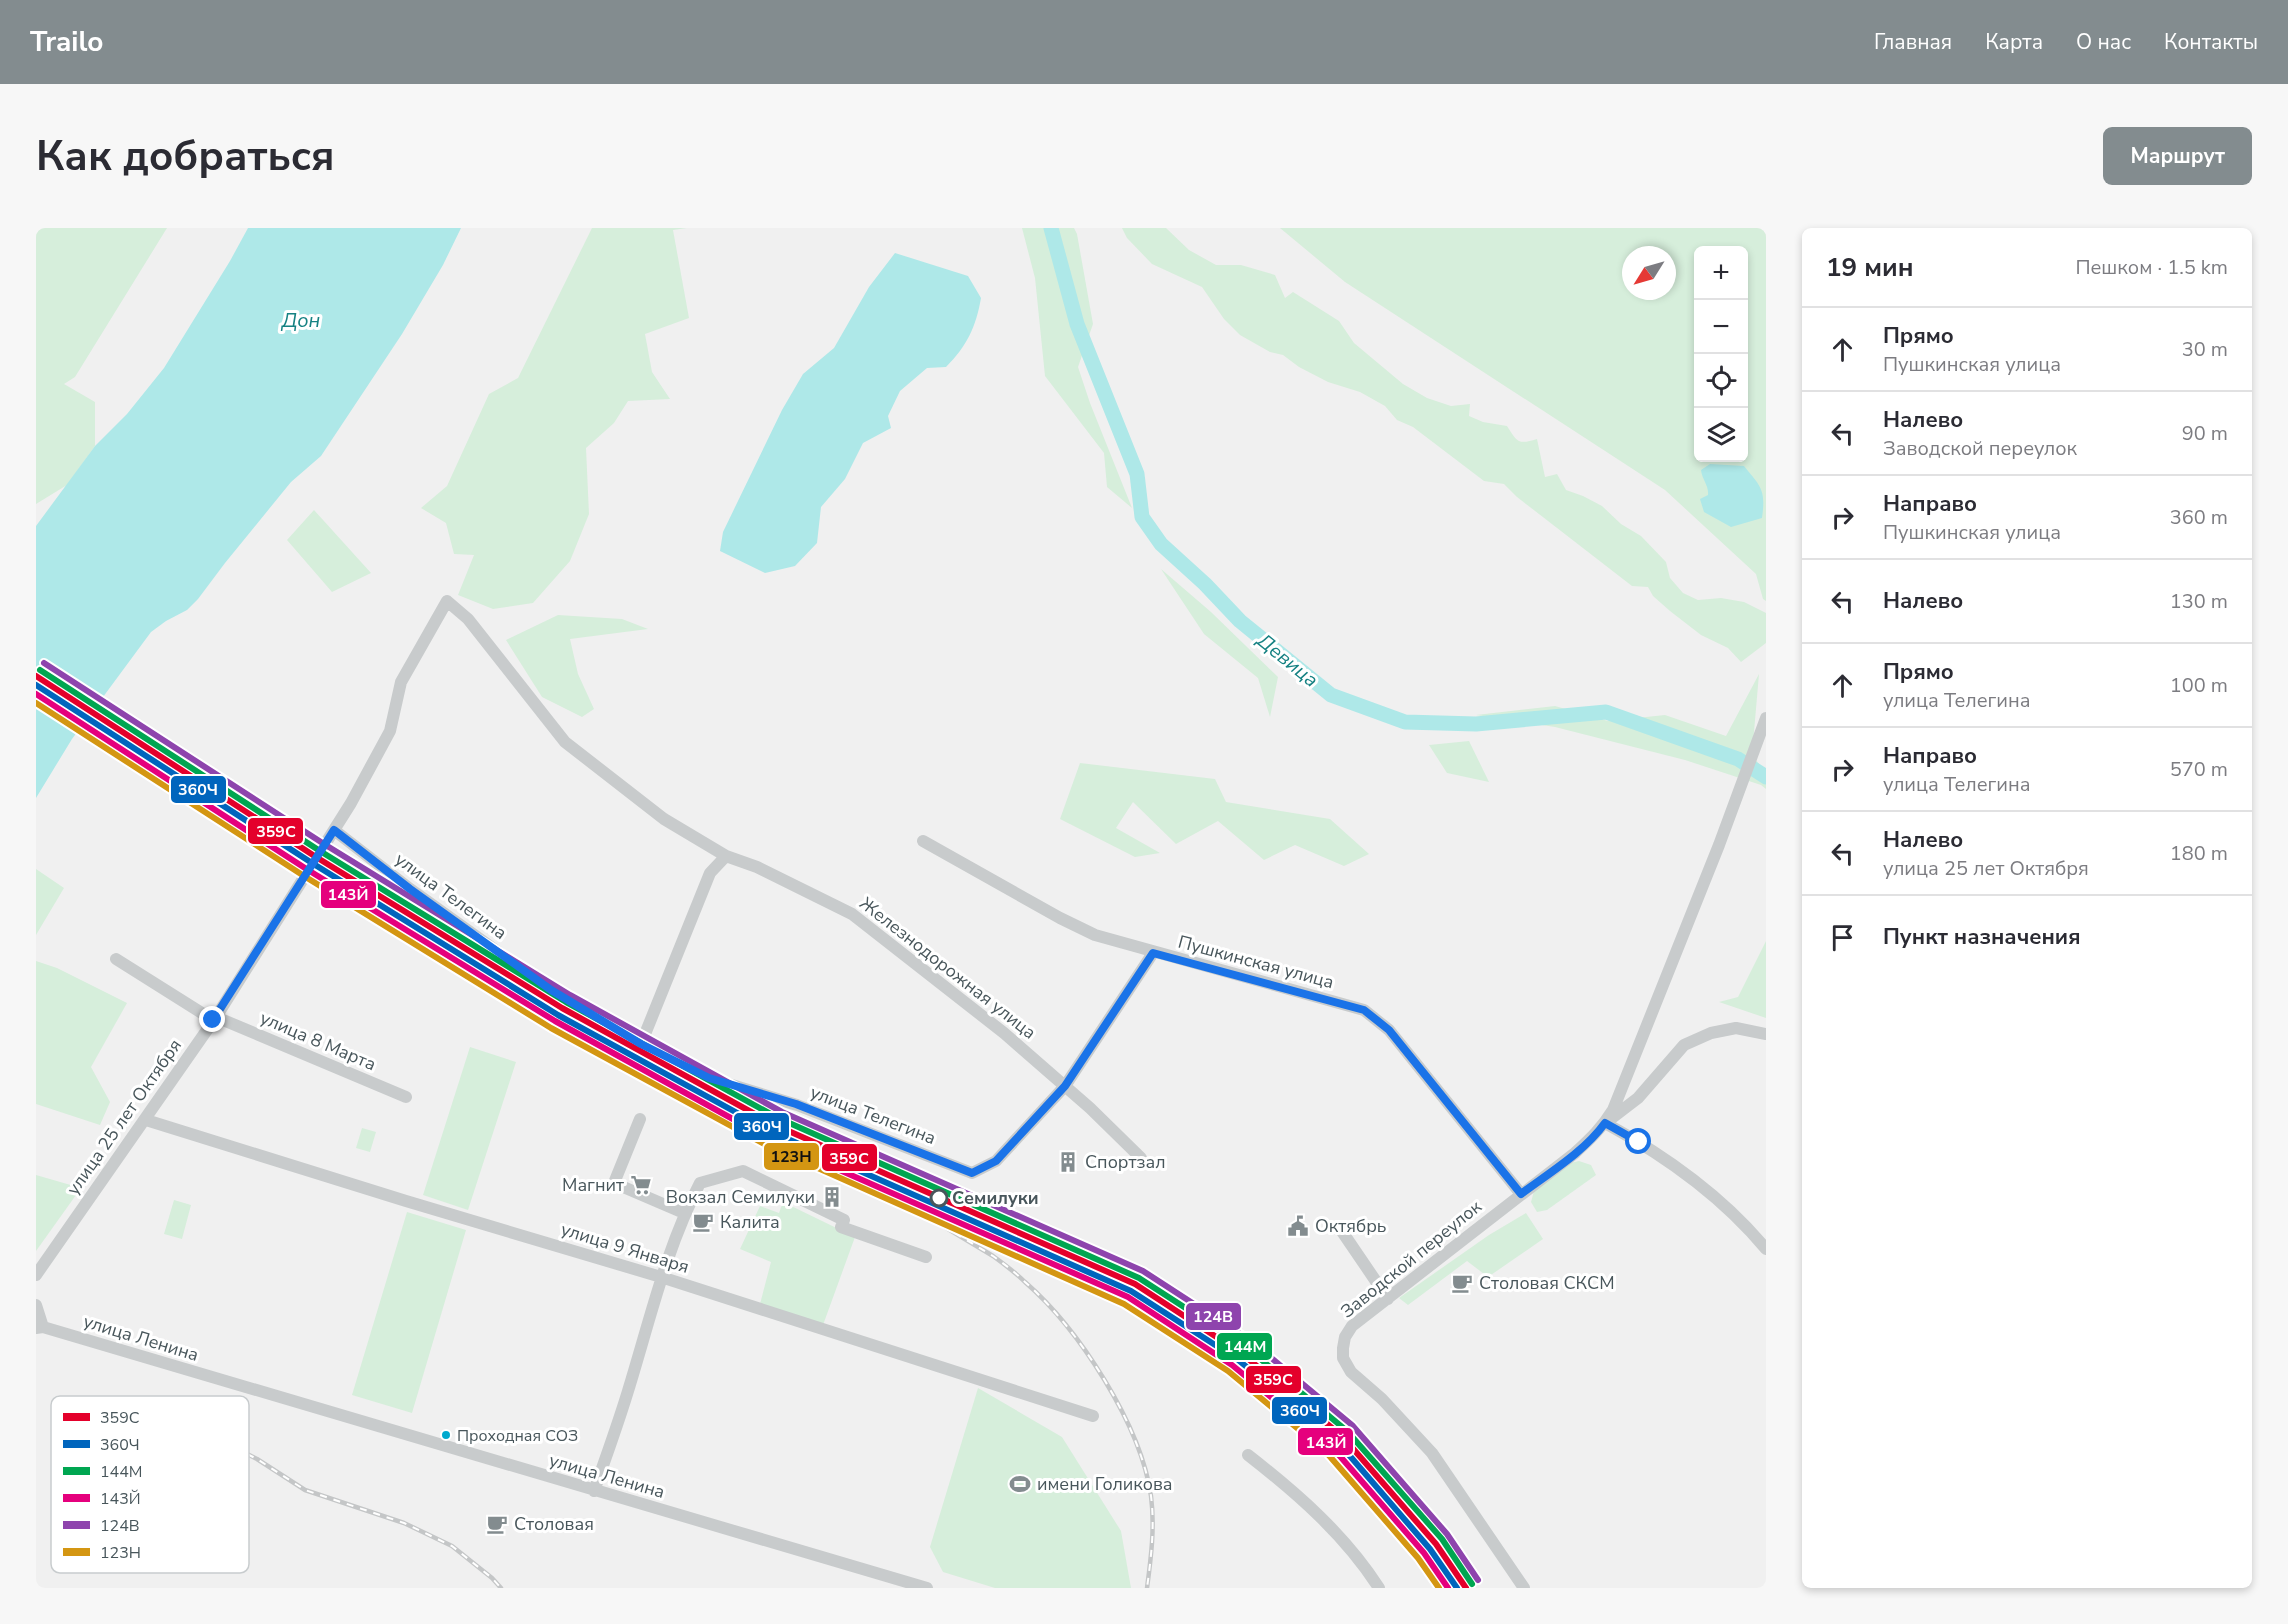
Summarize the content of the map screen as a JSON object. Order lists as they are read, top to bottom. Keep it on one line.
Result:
{"streets":{"street":["улица Телегина","Пушкинская улица","Железнодорожная улица","улица 8 Марта","улица 25 лет Октября","улица 9 Января","Заводской переулок","улица Ленина"]},"crossings":[["улица Телегина","Пушкинская улица"],["улица Телегина","Железнодорожная улица"],["улица Телегина","улица 25 лет Октября"],["Пушкинская улица","Заводской переулок"],["Железнодорожная улица","улица 25 лет Октября"],["улица 8 Марта","улица 25 лет Октября"],["улица 25 лет Октября","улица 9 Января"]],"water":["Дон","Девица"],"places":{"building":["Спортзал","Вокзал Семилуки"],"supermarket":["Магнит"],"other":["Семилуки","Проходная СОЗ"],"cafe":["Калита","Столовая СКСМ","Столовая"],"public building":["Октябрь"],"sports":["имени Голикова"]},"lines":["transit line 124В","transit line 144М","transit line 359С","transit line 360Ч","transit line 143Й","transit line 123Н"],"legend":["359С","360Ч","144М","143Й","124В","123Н"],"north":"bottom left","page":{"header":"Trailo","nav":["Главная","Карта","О нас","Контакты"],"buttons":"Маршрут","title":"Как добраться","heading":["19 мин","Пешком · 1.5 km"],"map_buttons":["+","−"],"list":[["Прямо","Пушкинская улица","30 m"],["Налево","Заводской переулок","90 m"],["Направо","Пушкинская улица","360 m"],["Налево","130 m"],["Прямо","улица Телегина","100 m"],["Направо","улица Телегина","570 m"],["Налево","улица 25 лет Октября","180 m"],"Пункт назначения"]}}
